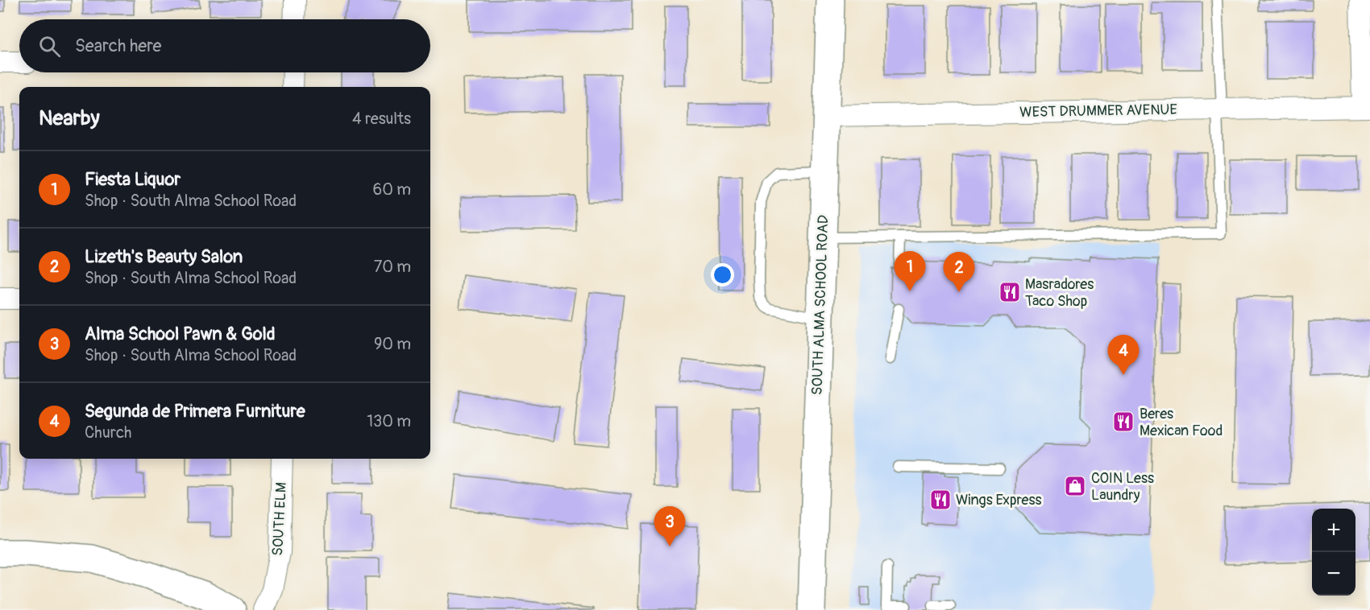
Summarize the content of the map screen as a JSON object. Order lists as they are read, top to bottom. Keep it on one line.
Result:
{"streets":{"main road":["SOUTH ALMA SCHOOL ROAD"],"street":["WEST DRUMMER AVENUE","SOUTH ELM"]},"crossings":[["WEST DRUMMER AVENUE","SOUTH ALMA SCHOOL ROAD"]],"places":{"restaurant":["Masradores Taco Shop","Beres Mexican Food","Wings Express"],"shop":["COIN Less Laundry"]},"page":{"search":"Search here","heading":["Nearby","4 results"],"list":[{"mark":"1","name":"Fiesta Liquor","note":"Shop · South Alma School Road","value":"60 m"},{"mark":"2","name":"Lizeth's Beauty Salon","note":"Shop · South Alma School Road","value":"70 m"},{"mark":"3","name":"Alma School Pawn & Gold","note":"Shop · South Alma School Road","value":"90 m"},{"mark":"4","name":"Segunda de Primera Furniture","note":"Church","value":"130 m"}],"pins":["1","2","4","3"],"map_buttons":["+","−"]}}
